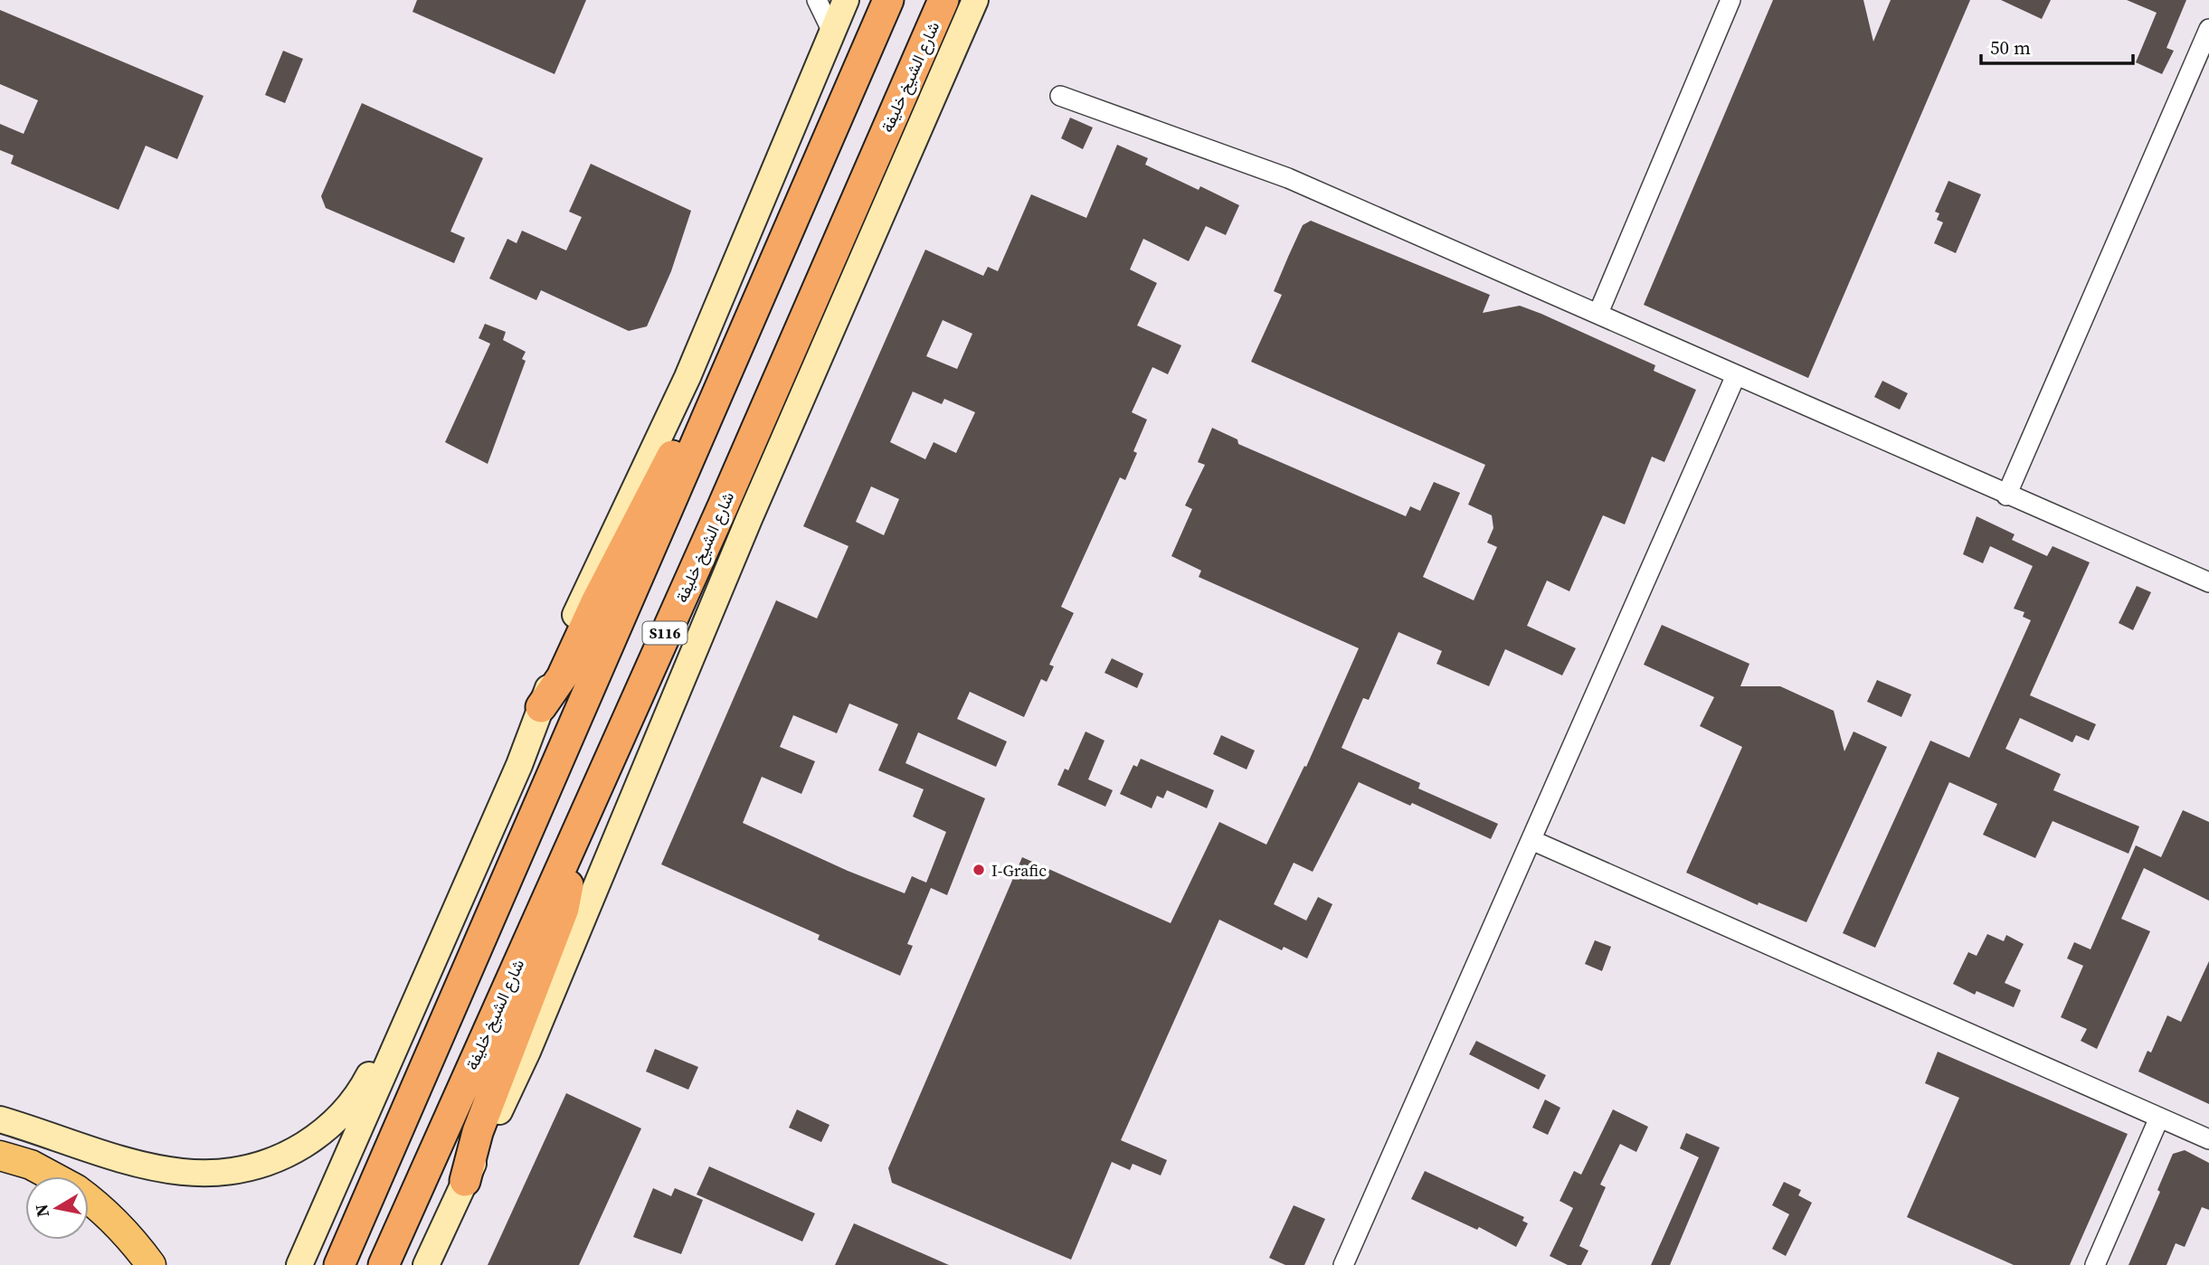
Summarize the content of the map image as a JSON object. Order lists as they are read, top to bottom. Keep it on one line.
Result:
{"streets":{"highway":["شارع الشيخ خليفة","S116"]},"places":["I-Grafic"],"scale_bar":"50 m","north":"left"}
